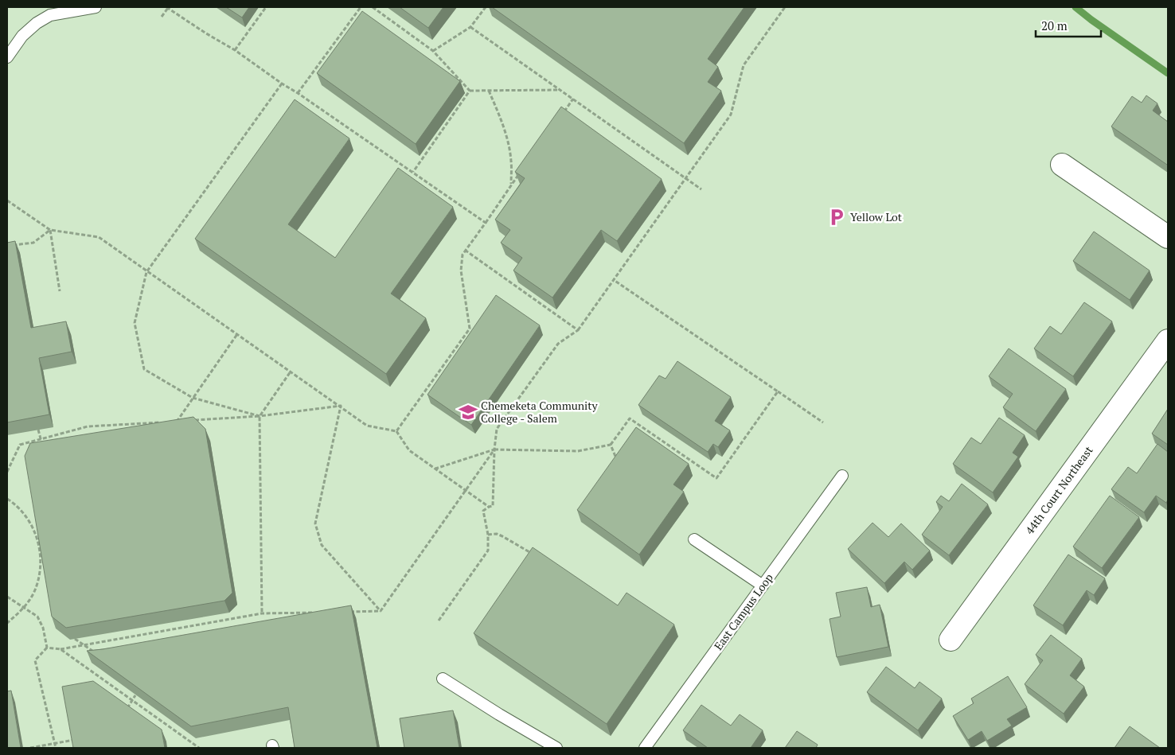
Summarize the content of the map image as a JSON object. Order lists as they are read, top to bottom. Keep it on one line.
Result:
{"streets":{"street":["44th Court Northeast"],"lane":["East Campus Loop"]},"places":{"parking":["Yellow Lot"],"school or university":["Chemeketa Community College - Salem"]},"scale_bar":"20 m"}
